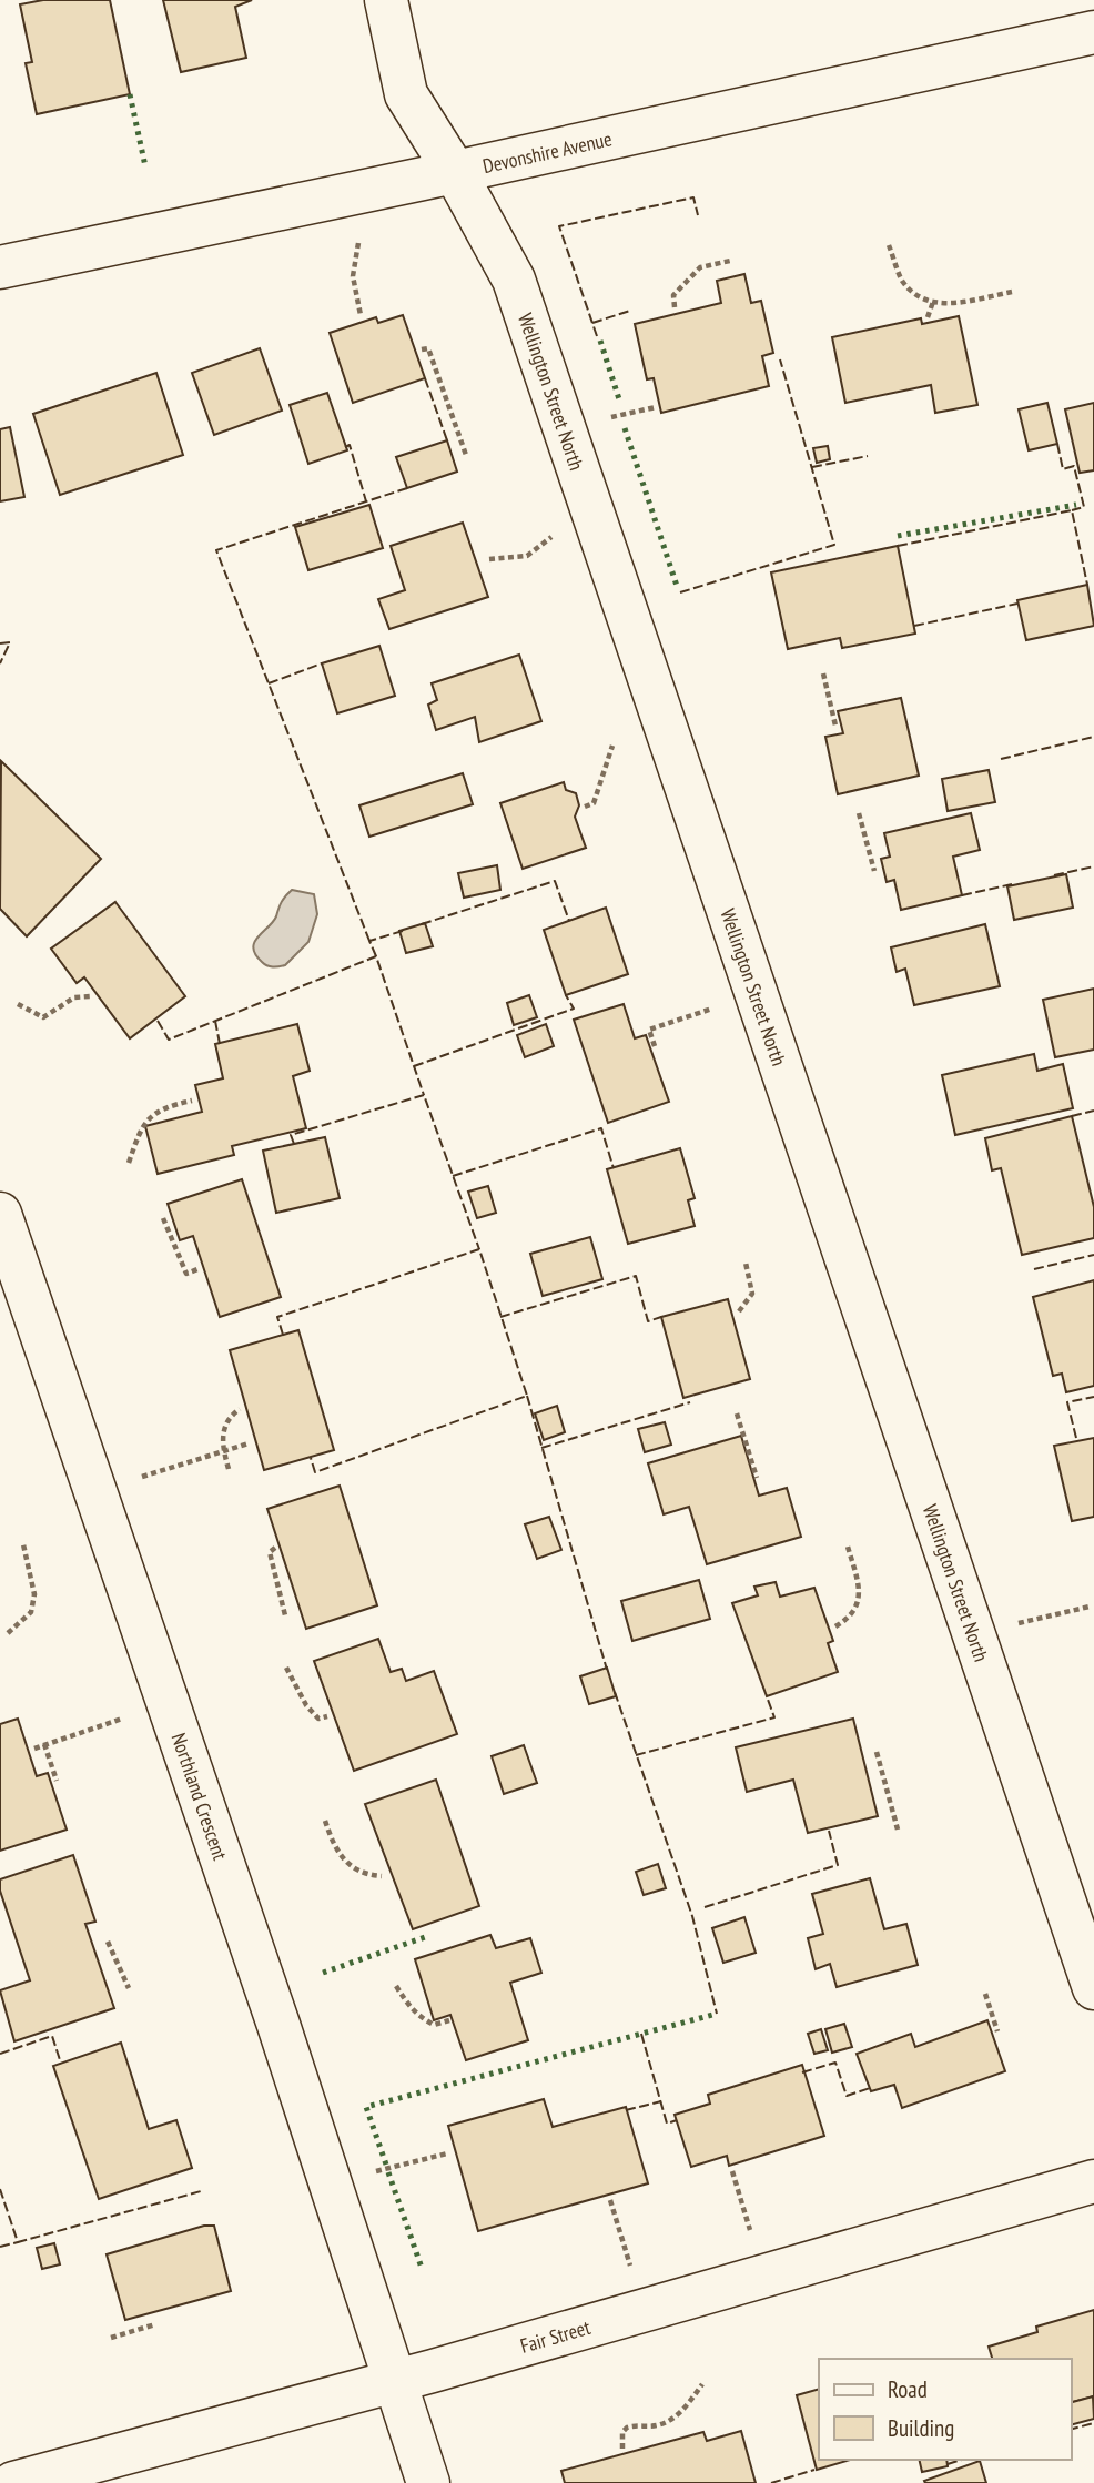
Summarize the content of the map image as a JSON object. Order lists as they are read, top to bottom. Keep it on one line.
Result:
{"streets":{"street":["Devonshire Avenue","Wellington Street North","Northland Crescent","Fair Street"]},"crossings":[["Devonshire Avenue","Wellington Street North"],["Northland Crescent","Fair Street"]],"legend":["Road","Building"]}
